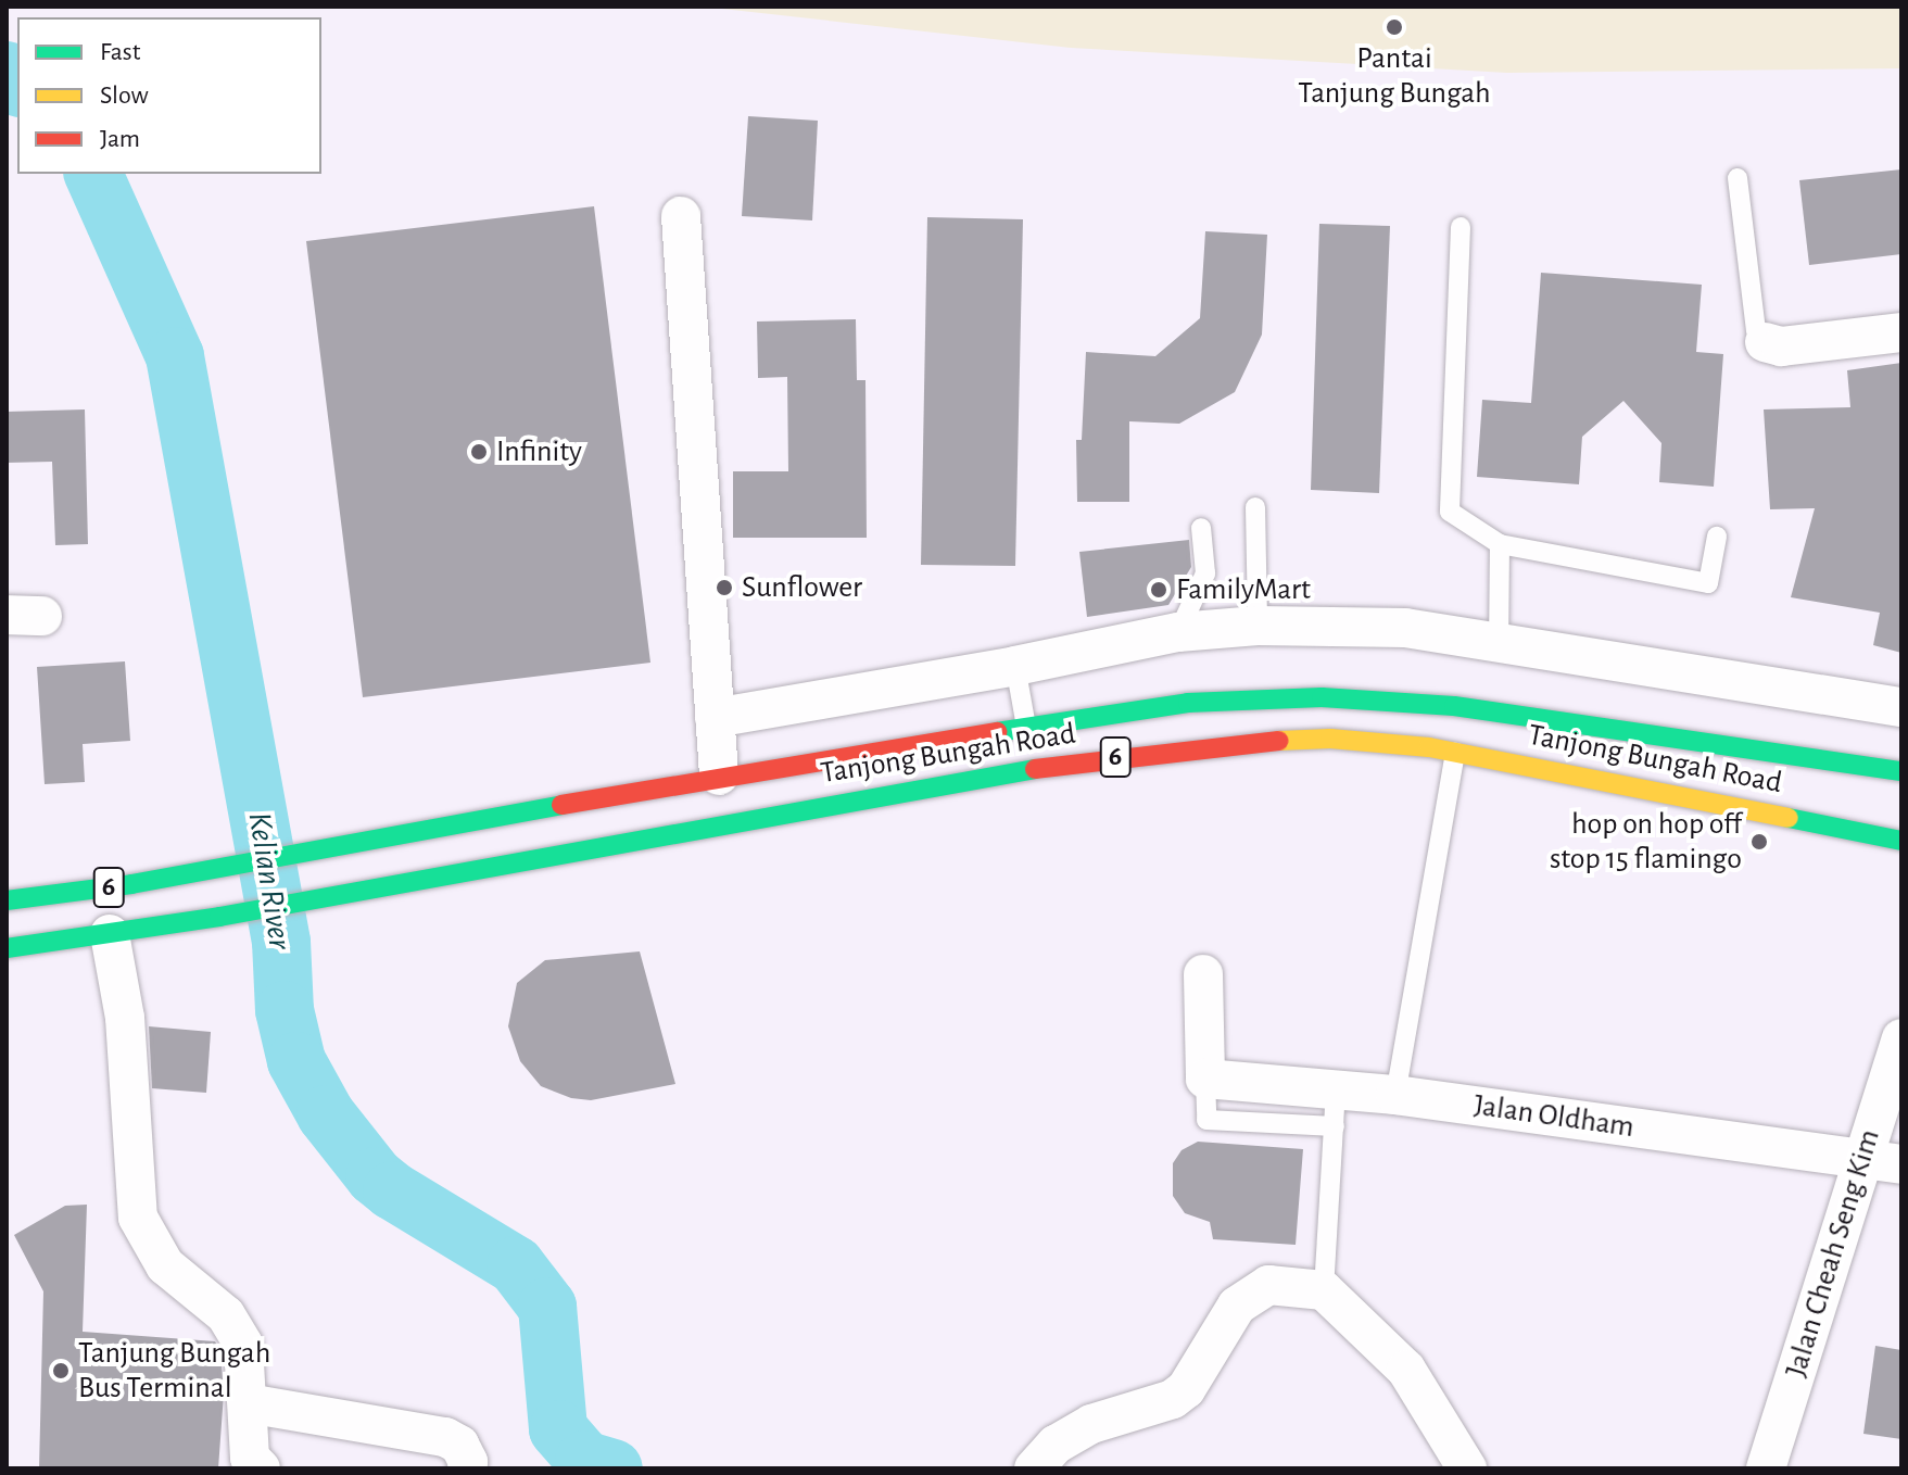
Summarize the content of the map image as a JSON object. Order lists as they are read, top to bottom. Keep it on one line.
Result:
{"streets":{"main road":["Tanjong Bungah Road","6"],"street":["Jalan Oldham","Jalan Cheah Seng Kim"]},"crossings":[["Jalan Oldham","Jalan Cheah Seng Kim"]],"water":["Kelian River"],"places":["Pantai Tanjung Bungah","Infinity","Sunflower","FamilyMart","hop on hop off stop 15 flamingo","Tanjung Bungah Bus Terminal"],"legend":["Fast","Slow","Jam"]}
